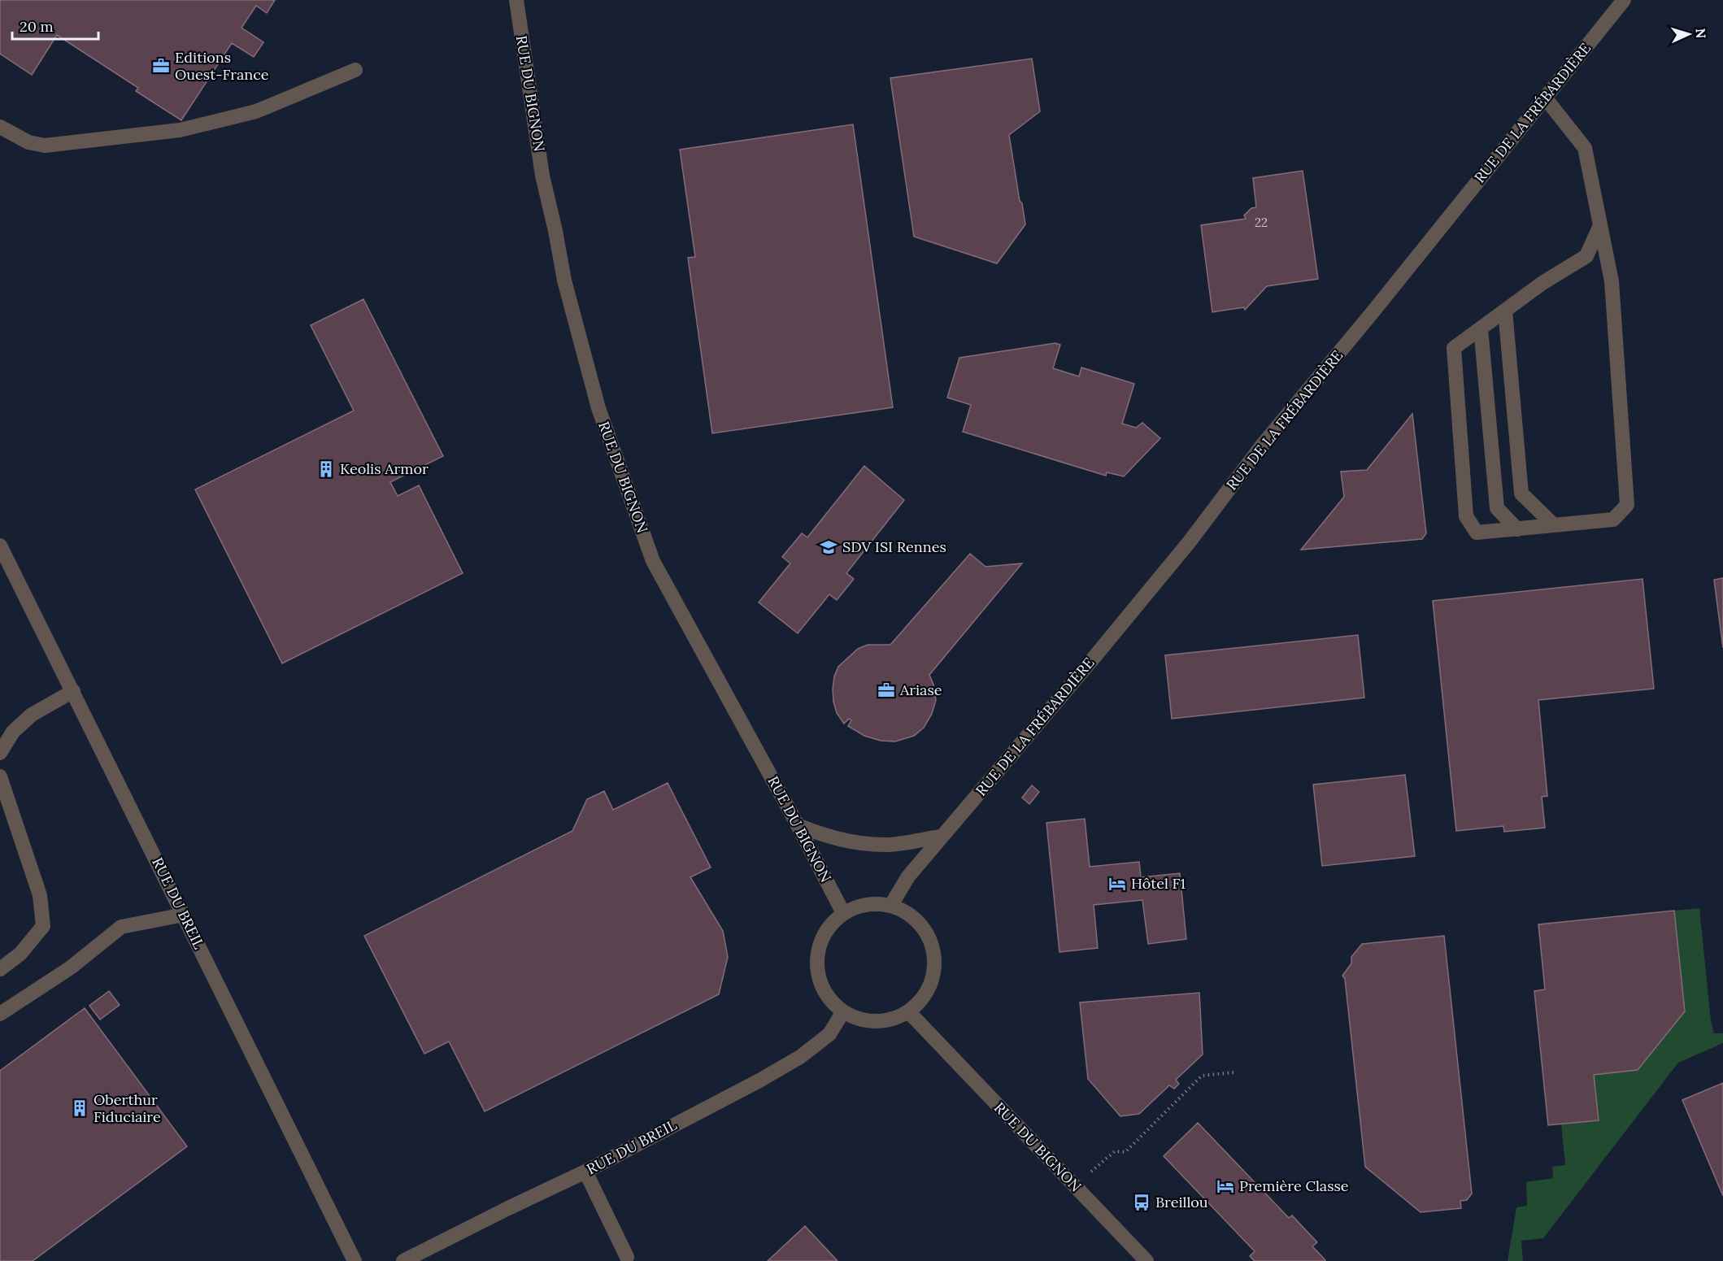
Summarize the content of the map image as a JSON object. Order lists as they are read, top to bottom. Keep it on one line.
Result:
{"streets":{"street":["RUE DU BIGNON","RUE DE LA FRÉBARDIÈRE","RUE DU BREIL"]},"crossings":[["RUE DU BIGNON","RUE DE LA FRÉBARDIÈRE"],["RUE DU BIGNON","RUE DU BREIL"],["RUE DE LA FRÉBARDIÈRE","RUE DU BREIL"]],"places":{"office":["Editions Ouest-France","Ariase"],"building":["Keolis Armor","Oberthur Fiduciaire"],"school or university":["SDV ISI Rennes"],"hotel":["Hôtel F1","Première Classe"],"bus stop":["Breillou"]},"house_numbers":["22"],"scale_bar":"20 m","north":"right"}
